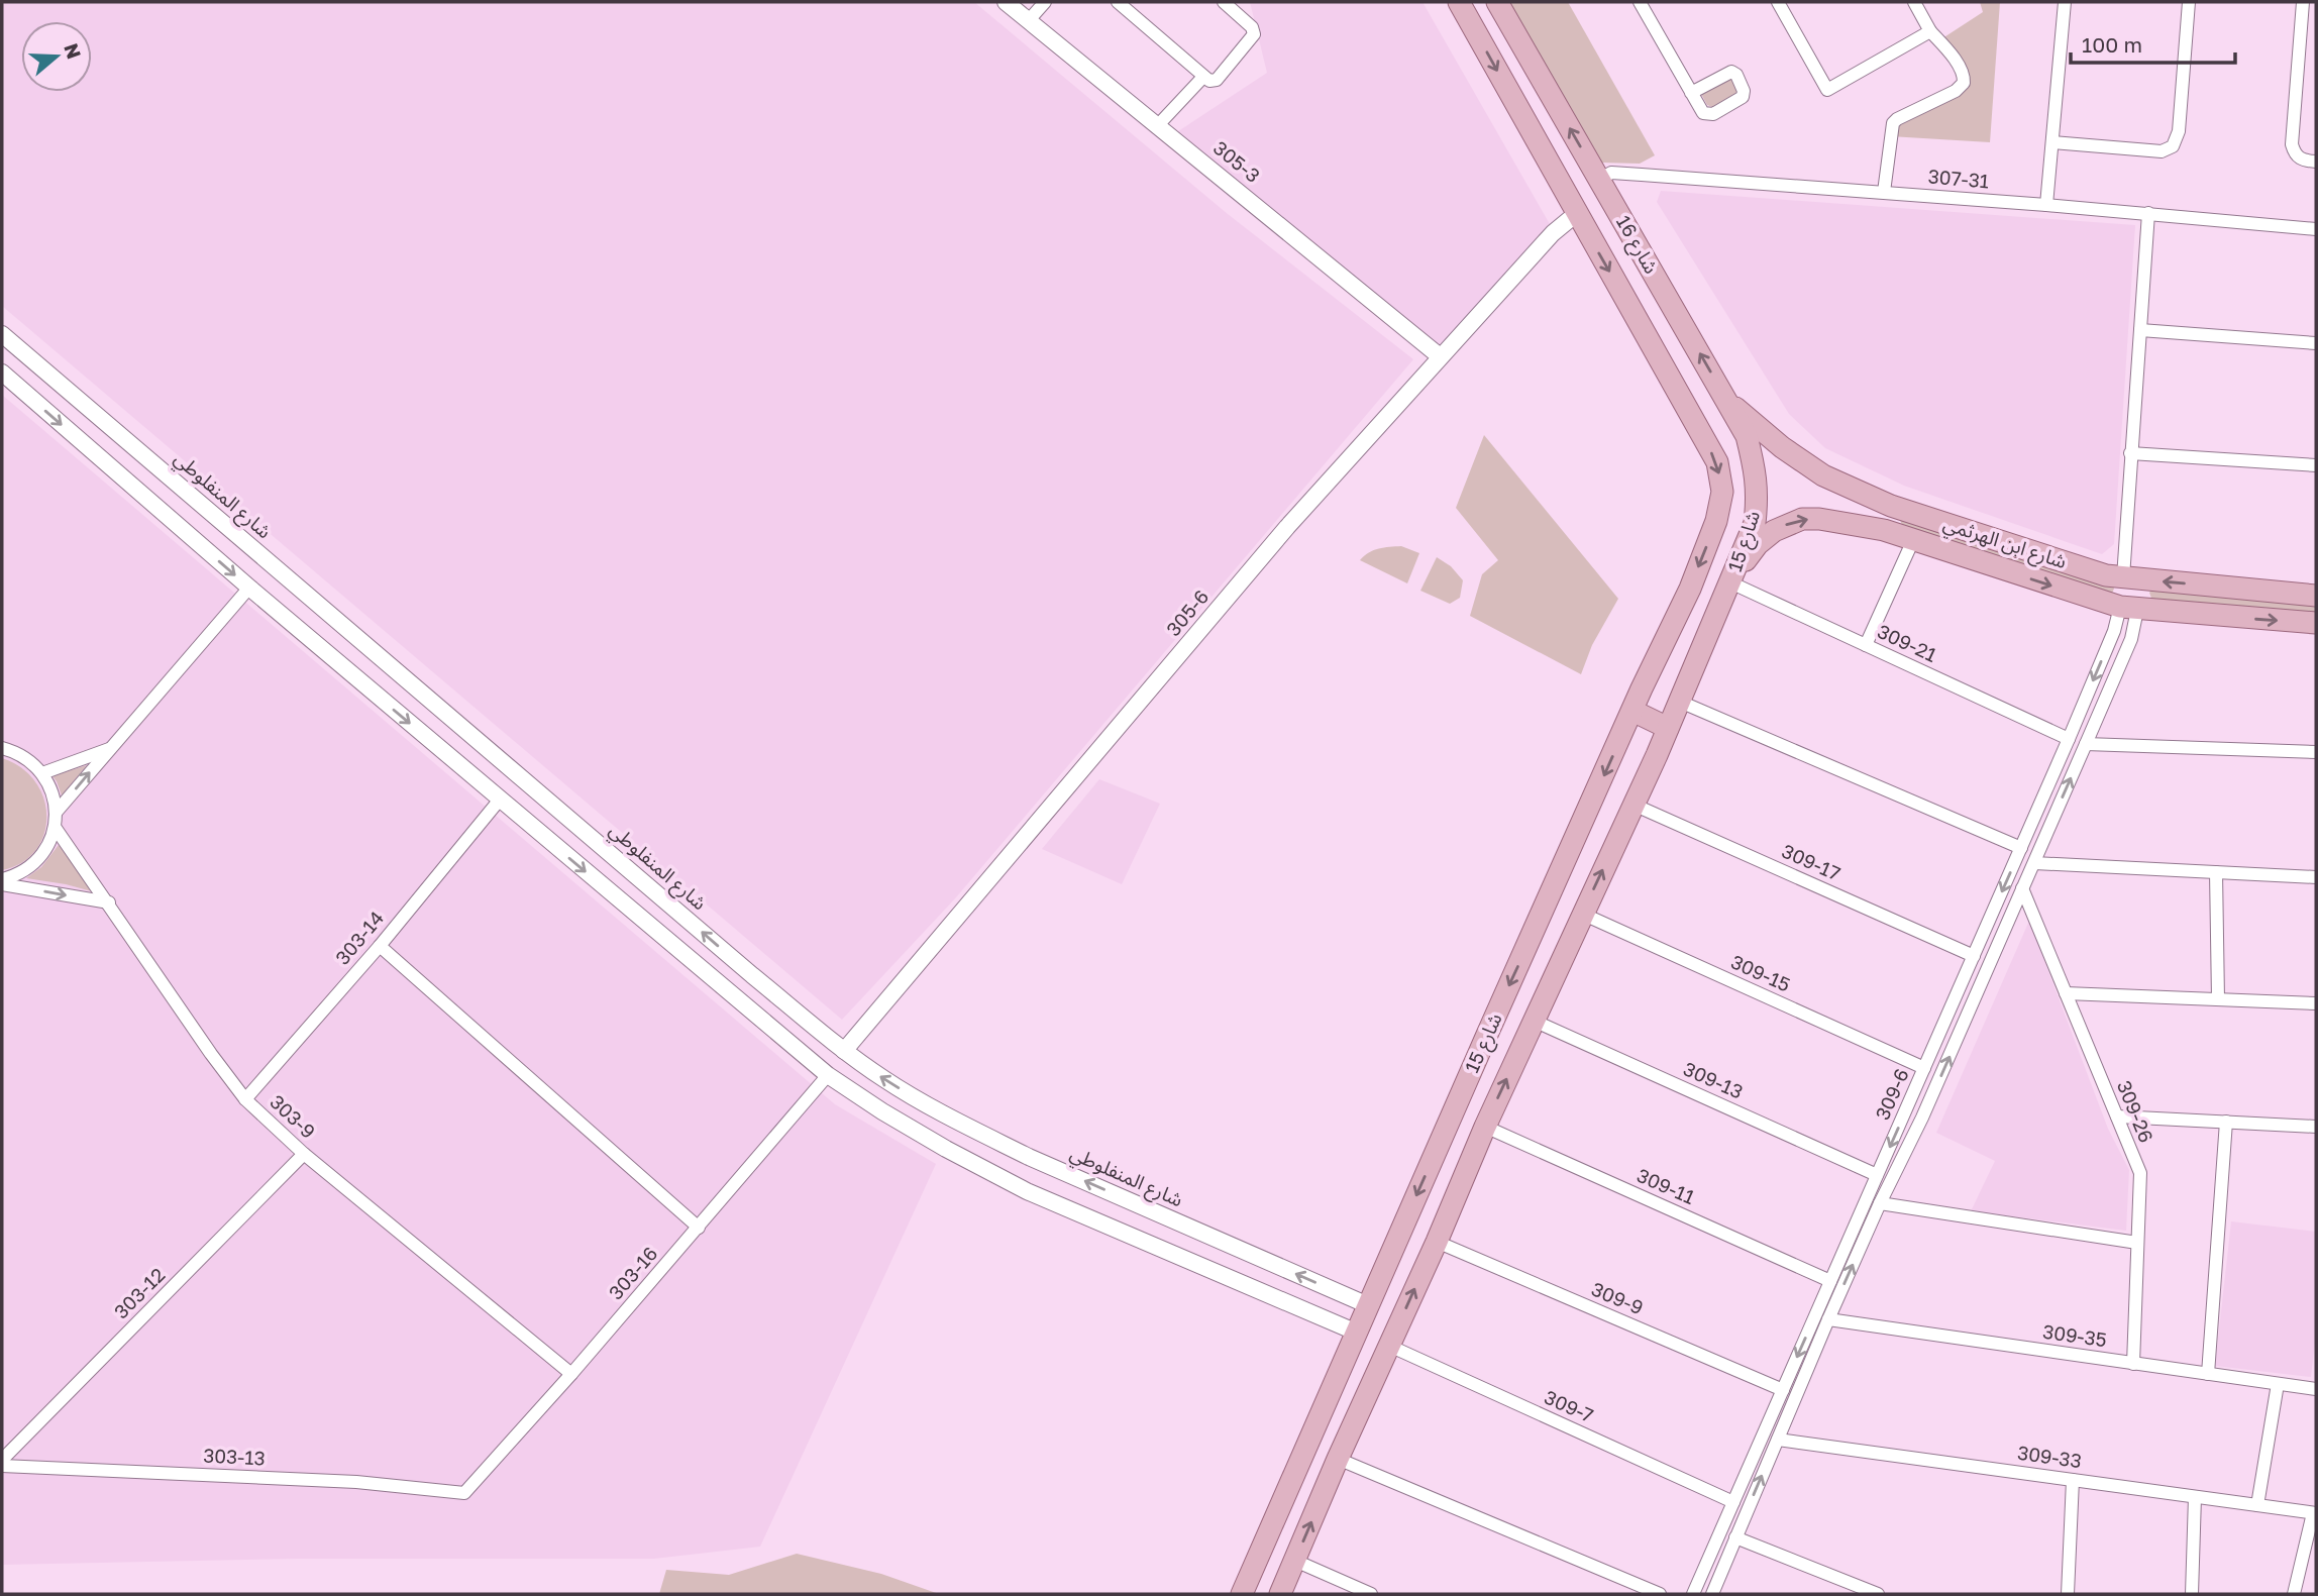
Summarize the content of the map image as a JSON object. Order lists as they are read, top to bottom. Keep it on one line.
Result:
{"streets":{"main road":["شارع 16","شارع 15","شارع ابن الهرثمي"],"street":["305-3","307-31","شارع المنفلوطي","305-6","309-21","309-17","303-14","309-15","309-13","309-6","309-26","303-9","309-11","303-16","303-12","309-9","309-35","309-7","303-13","309-33"]},"crossings":[["305-3","305-6"],["307-31","شارع 16"],["شارع 16","شارع 15"],["شارع 16","شارع ابن الهرثمي"],["شارع 16","305-6"],["شارع المنفلوطي","شارع 15"],["شارع المنفلوطي","305-6"],["شارع 15","شارع ابن الهرثمي"],["شارع 15","309-21"],["شارع 15","309-17"],["شارع 15","309-15"],["شارع 15","309-13"],["شارع 15","309-11"],["شارع 15","309-9"],["شارع 15","309-7"],["شارع ابن الهرثمي","309-21"],["شارع ابن الهرثمي","309-6"],["309-21","309-6"],["309-17","309-6"],["303-14","303-9"],["309-15","309-6"],["309-13","309-6"],["309-6","309-26"],["309-6","309-11"],["309-6","309-9"],["309-6","309-35"],["309-6","309-7"],["309-6","309-33"],["309-26","309-35"],["303-9","303-16"],["303-9","303-12"],["303-16","303-13"]],"scale_bar":"100 m","north":"right"}
